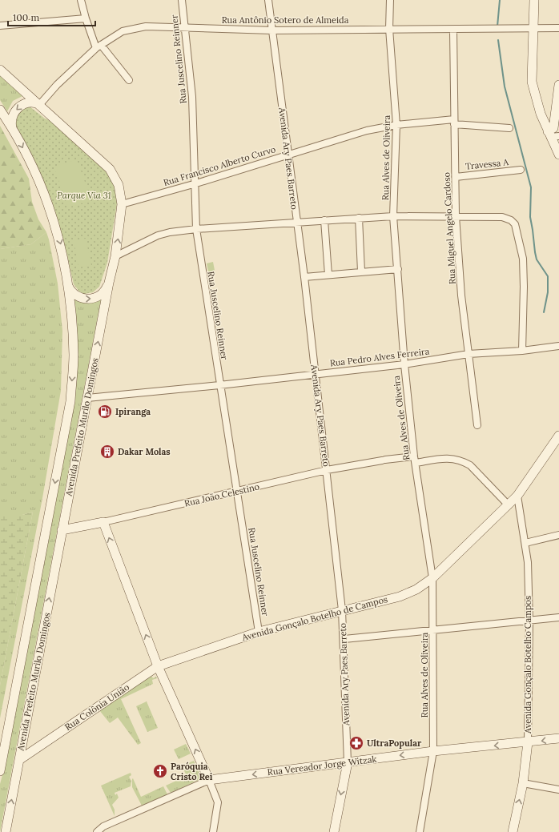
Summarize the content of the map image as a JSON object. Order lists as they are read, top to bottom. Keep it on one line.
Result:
{"streets":{"street":["Rua Antônio Sotero de Almeida","Rua Juscelino Reinner","Rua Alves de Oliveira","Avenida Ary Paes Barreto","Travessa A","Rua Francisco Alberto Curvo","Rua Miguel Angelo Cardoso","Rua Pedro Alves Ferreira","Avenida Prefeito Murilo Domingos","Rua João Celestino","Avenida Gonçalo Botelho de Campos","Avenida Gonçalo Botelho Campos","Rua Colônia União","Rua Vereador Jorge Witzak"]},"crossings":[["Rua Antônio Sotero de Almeida","Rua Juscelino Reinner"],["Rua Antônio Sotero de Almeida","Rua Alves de Oliveira"],["Rua Antônio Sotero de Almeida","Avenida Ary Paes Barreto"],["Rua Antônio Sotero de Almeida","Rua Miguel Angelo Cardoso"],["Rua Antônio Sotero de Almeida","Avenida Prefeito Murilo Domingos"],["Rua Juscelino Reinner","Rua Francisco Alberto Curvo"],["Rua Juscelino Reinner","Rua Pedro Alves Ferreira"],["Rua Juscelino Reinner","Rua João Celestino"],["Rua Juscelino Reinner","Avenida Gonçalo Botelho de Campos"],["Rua Alves de Oliveira","Rua Francisco Alberto Curvo"],["Rua Alves de Oliveira","Rua Pedro Alves Ferreira"],["Rua Alves de Oliveira","Rua João Celestino"],["Rua Alves de Oliveira","Avenida Gonçalo Botelho de Campos"],["Rua Alves de Oliveira","Rua Vereador Jorge Witzak"],["Avenida Ary Paes Barreto","Rua Francisco Alberto Curvo"],["Avenida Ary Paes Barreto","Rua Pedro Alves Ferreira"],["Avenida Ary Paes Barreto","Rua João Celestino"],["Avenida Ary Paes Barreto","Avenida Gonçalo Botelho de Campos"],["Avenida Ary Paes Barreto","Rua Vereador Jorge Witzak"],["Travessa A","Rua Miguel Angelo Cardoso"],["Rua Francisco Alberto Curvo","Rua Miguel Angelo Cardoso"],["Rua Francisco Alberto Curvo","Avenida Prefeito Murilo Domingos"],["Rua Miguel Angelo Cardoso","Rua Pedro Alves Ferreira"],["Rua Pedro Alves Ferreira","Avenida Prefeito Murilo Domingos"],["Avenida Prefeito Murilo Domingos","Rua João Celestino"],["Avenida Prefeito Murilo Domingos","Rua Colônia União"],["Rua João Celestino","Avenida Gonçalo Botelho de Campos"],["Avenida Gonçalo Botelho de Campos","Avenida Gonçalo Botelho Campos"],["Avenida Gonçalo Botelho de Campos","Rua Colônia União"],["Avenida Gonçalo Botelho Campos","Rua Vereador Jorge Witzak"]],"one_way":["Rua Vereador Jorge Witzak"],"parks":["Parque Via 31"],"places":{"fuel station":["Ipiranga"],"building":["Dakar Molas"],"pharmacy":["UltraPopular"],"church":["Paróquia Cristo Rei"]},"scale_bar":"100 m"}
